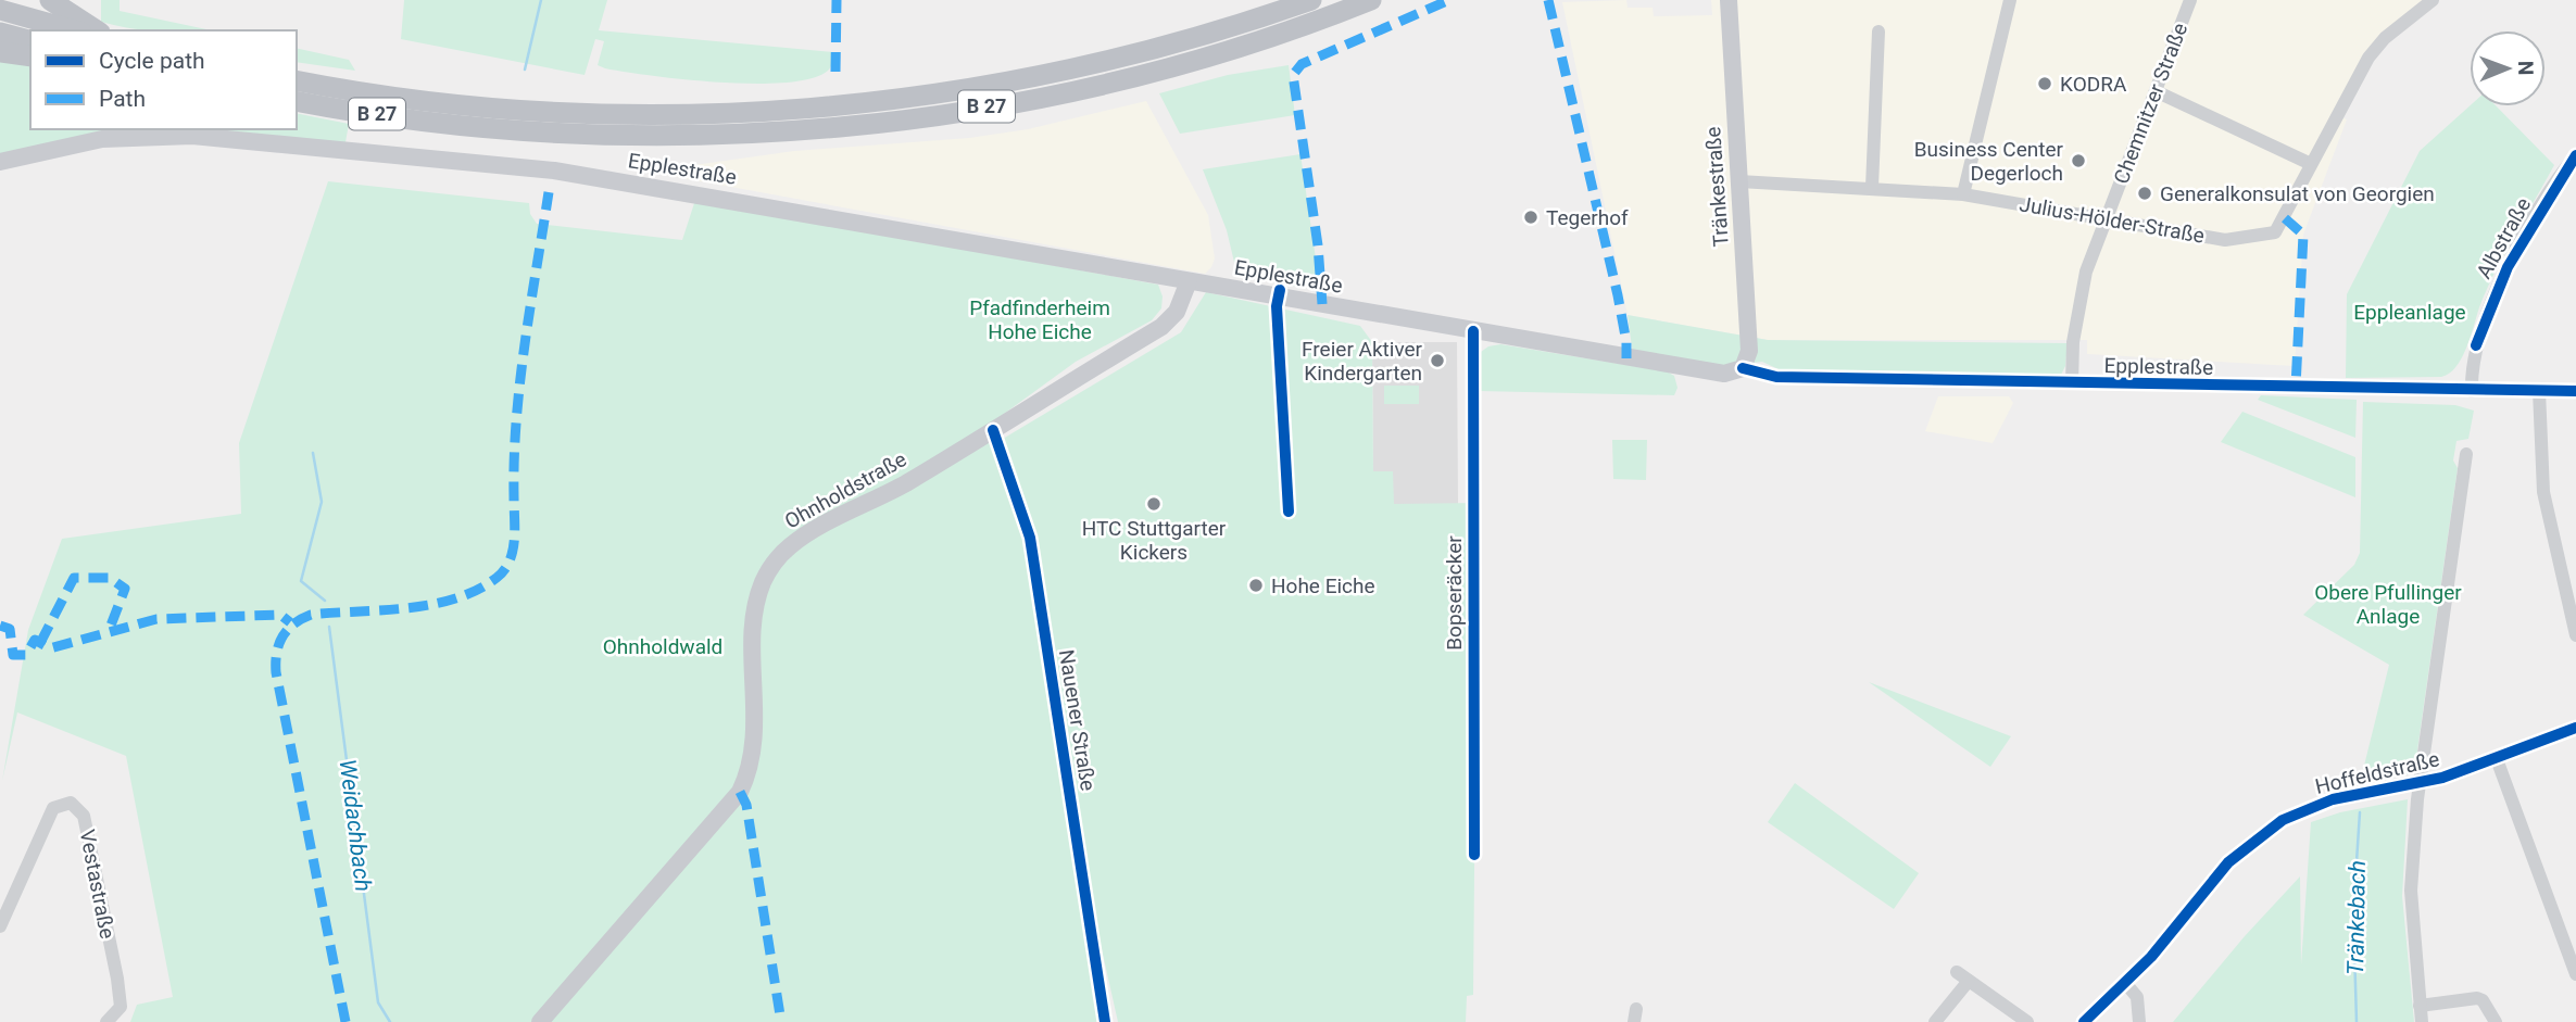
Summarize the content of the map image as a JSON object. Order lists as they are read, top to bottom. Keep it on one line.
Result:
{"streets":{"highway":["B 27"],"main road":["Epplestraße","Tränkestraße","Ohnholdstraße"],"street":["Chemnitzer Straße","Julius-Hölder-Straße","Albstraße","Bopseräcker","Nauener Straße","Hoffeldstraße","Vestastraße"]},"crossings":[["Chemnitzer Straße","Epplestraße"],["Chemnitzer Straße","Julius-Hölder-Straße"],["Epplestraße","Tränkestraße"],["Epplestraße","Albstraße"],["Epplestraße","Ohnholdstraße"],["Epplestraße","Bopseräcker"],["Tränkestraße","Julius-Hölder-Straße"],["Ohnholdstraße","Nauener Straße"]],"water":["Weidachbach","Tränkebach"],"parks":["Pfadfinderheim Hohe Eiche","Eppleanlage","Obere Pfullinger Anlage","Ohnholdwald"],"places":["KODRA","Business Center Degerloch","Generalkonsulat von Georgien","Tegerhof","Freier Aktiver Kindergarten","HTC Stuttgarter Kickers","Hohe Eiche"],"legend":["Cycle path","Path"],"north":"right"}
